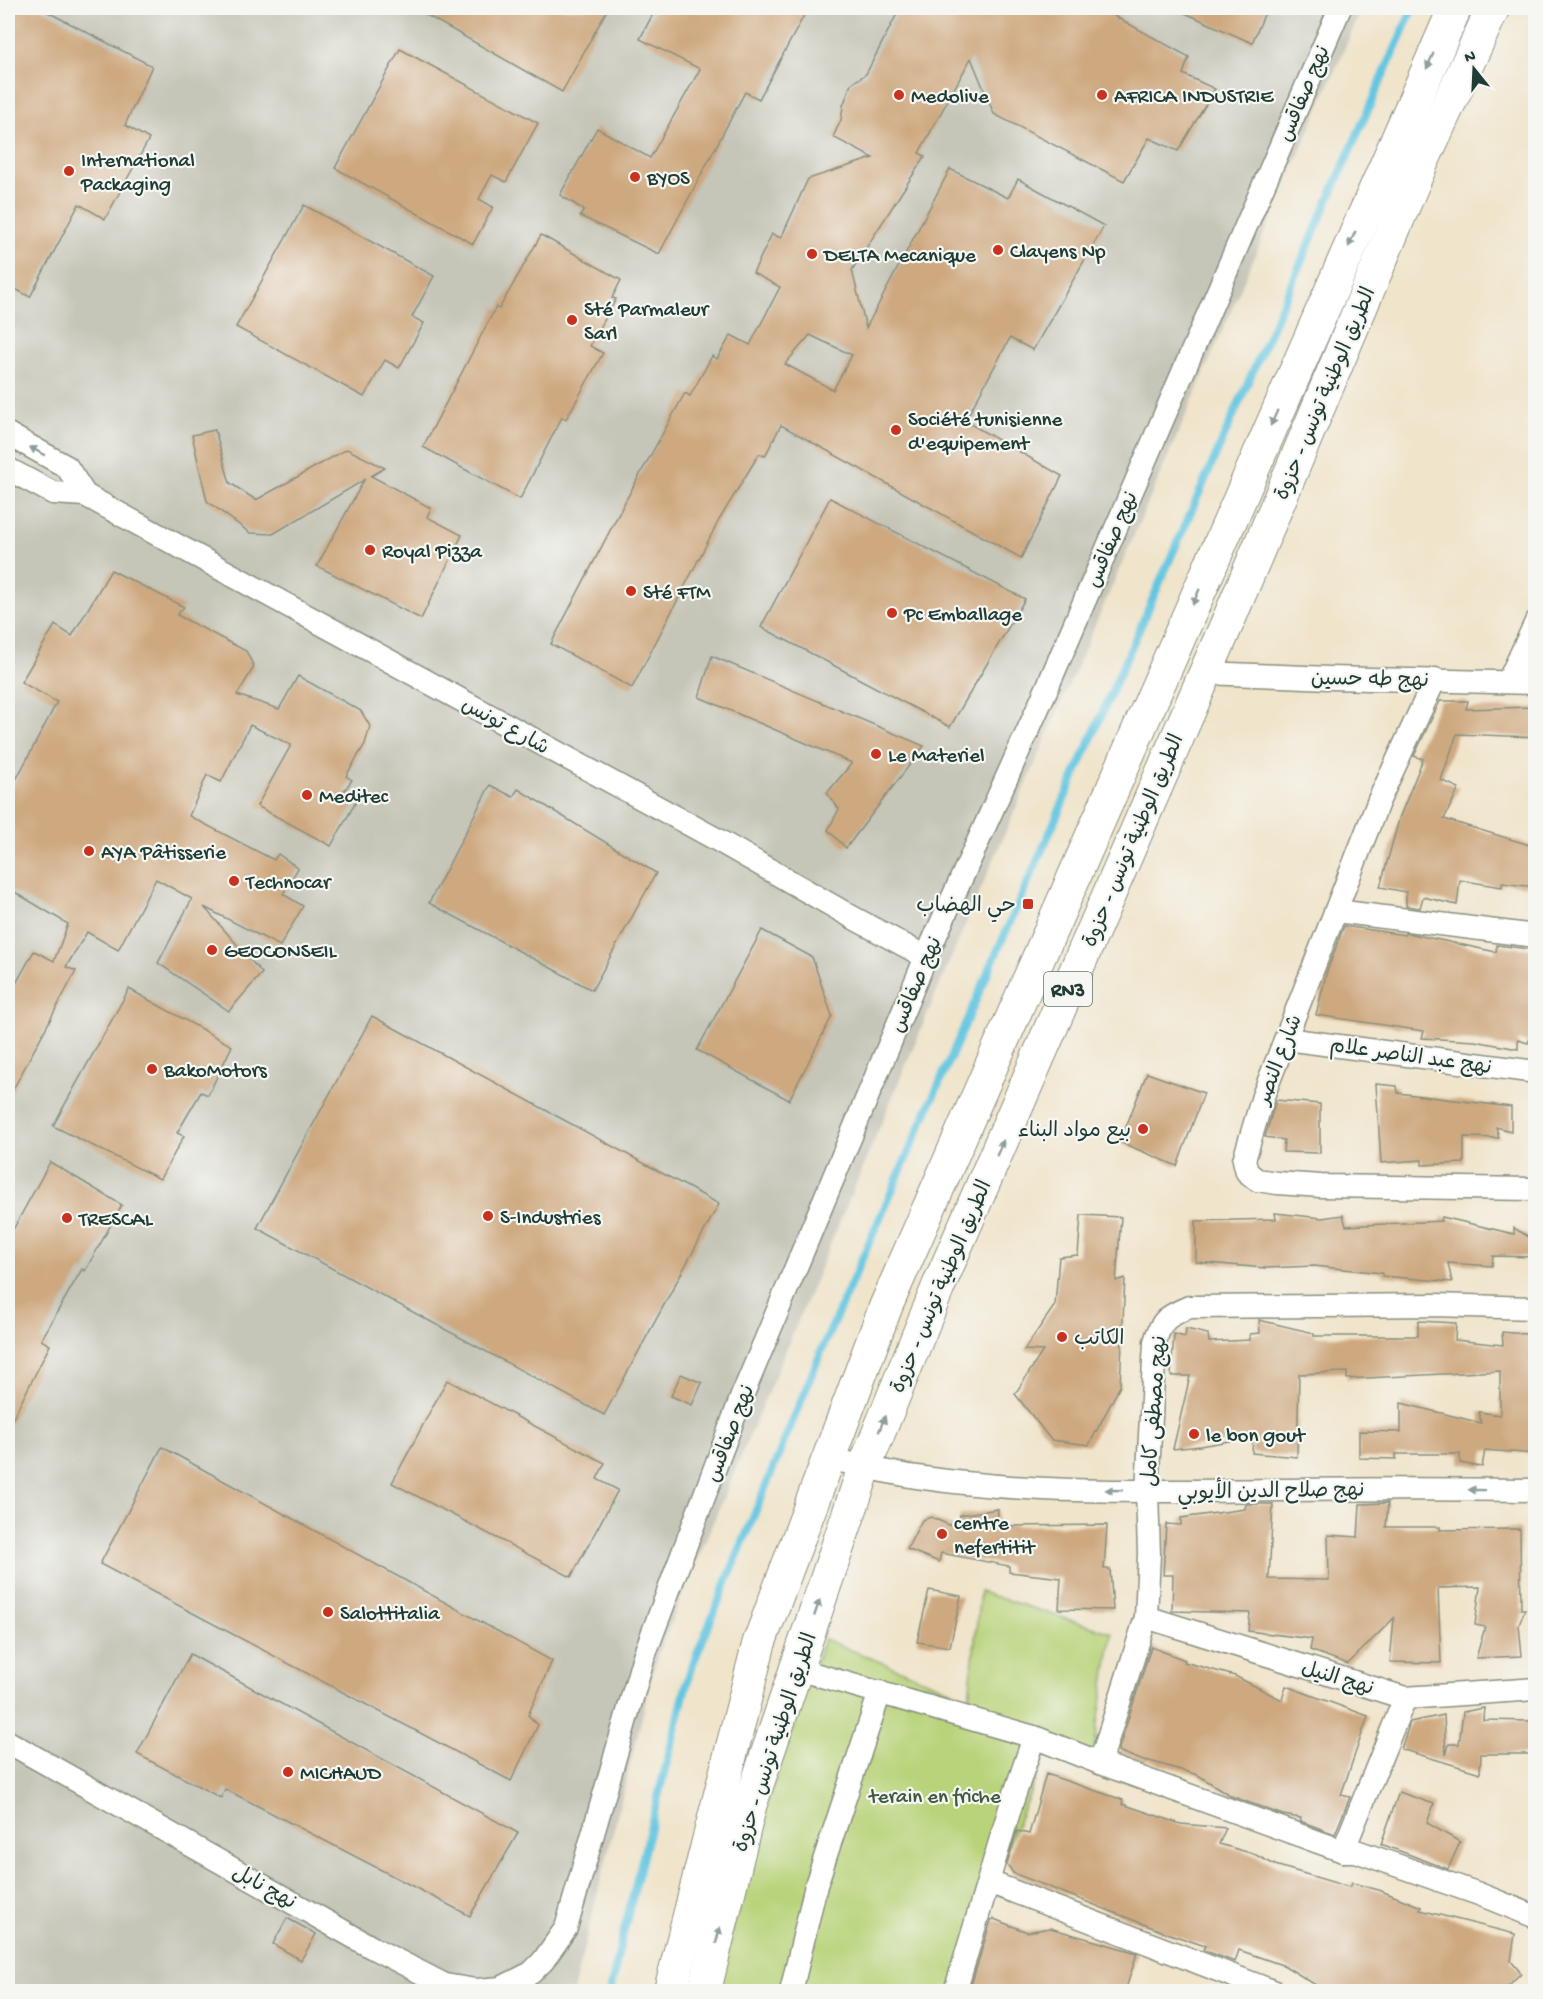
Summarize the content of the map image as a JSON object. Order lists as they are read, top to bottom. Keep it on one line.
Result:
{"streets":{"main road":["الطريق الوطنية تونس - حزوة","RN3"],"street":["نهج صفاقس","نهج طه حسين","شارع تونس","نهج عبد الناصر علام","شارع النصر","نهج مصطفى كامل","نهج صلاح الدين الأيوبي","نهج النيل","نهج نابل"]},"crossings":[["نهج صفاقس","شارع تونس"],["نهج صفاقس","نهج نابل"],["الطريق الوطنية تونس - حزوة","نهج طه حسين"],["الطريق الوطنية تونس - حزوة","نهج صلاح الدين الأيوبي"],["نهج طه حسين","شارع النصر"],["نهج عبد الناصر علام","شارع النصر"],["نهج مصطفى كامل","نهج صلاح الدين الأيوبي"],["نهج مصطفى كامل","نهج النيل"]],"one_way":["نهج صلاح الدين الأيوبي"],"parks":["terain en friche"],"places":{"other":["Medolive","AFRICA INDUSTRIE","International Packaging","BYOS","Clayens Np","DELTA Mecanique","Sté Parmaleur Sarl","Société tunisienne d'equipement","Royal Pizza","Sté FTM","Pc Emballage","Le Materiel","Meditec","AYA Pâtisserie","Technocar","GEOCONSEIL","BakoMotors","بيع مواد البناء","S-Industries","TRESCAL","الكاتب","le bon gout","centre nefertitit","Salottitalia","MICHAUD"],"transit":["حي الهضاب"]},"north":"top"}
